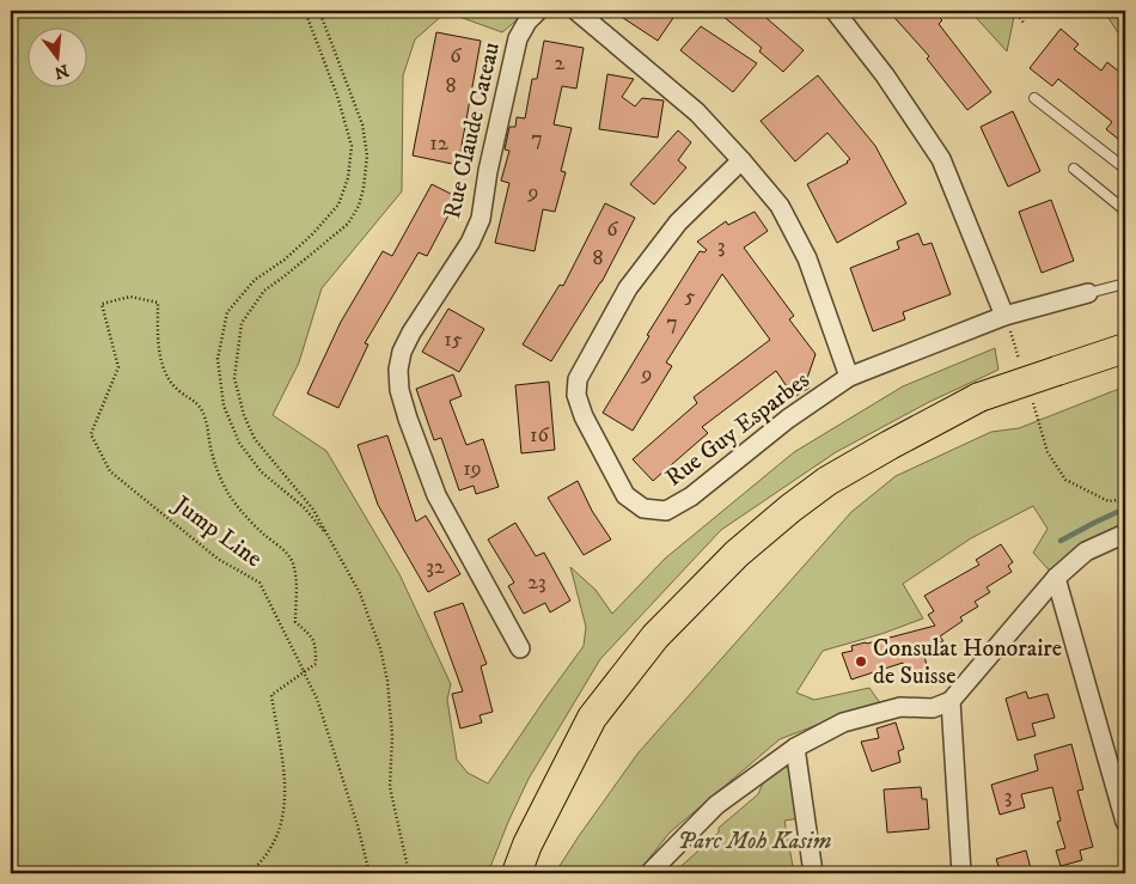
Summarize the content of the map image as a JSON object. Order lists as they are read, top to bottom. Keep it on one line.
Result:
{"streets":{"street":["Rue Claude Cateau","Rue Guy Esparbes"],"path":["Jump Line"]},"parks":["Parc Moh Kasim"],"places":["Consulat Honoraire de Suisse"],"house_numbers":["6","2","8","7","12","9","6","3","8","5","7","15","9","16","19","32","23","3"],"north":"bottom"}
